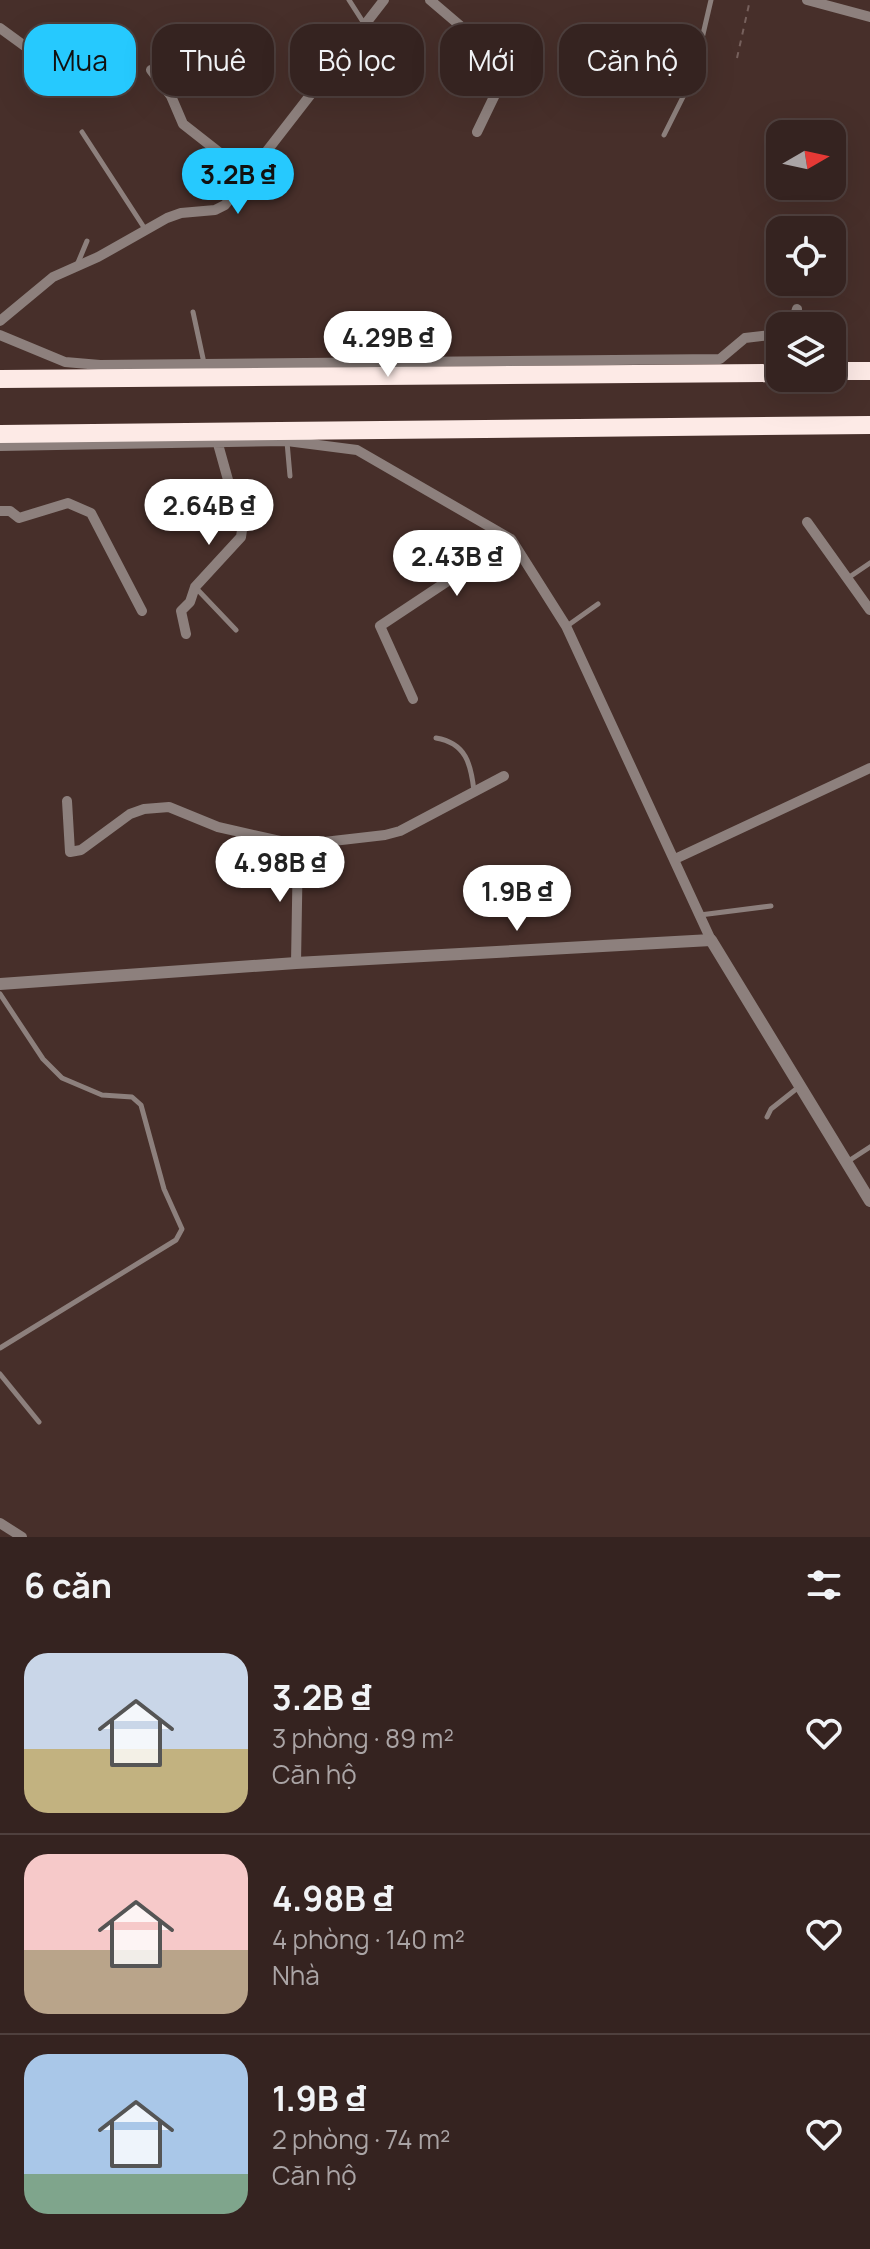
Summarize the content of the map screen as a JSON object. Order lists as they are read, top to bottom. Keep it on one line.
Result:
{"north":"right","page":{"chip":["Mua","Thuê","Bộ lọc","Mới","Căn hộ"],"price":["3.2B ₫","4.29B ₫","2.64B ₫","2.43B ₫","4.98B ₫","1.9B ₫"],"heading":"6 căn","list":[{"name":"3.2B ₫","note":"3 phòng · 89 m² · Căn hộ"},{"name":"4.98B ₫","note":"4 phòng · 140 m² · Nhà"},{"name":"1.9B ₫","note":"2 phòng · 74 m² · Căn hộ"}]}}
